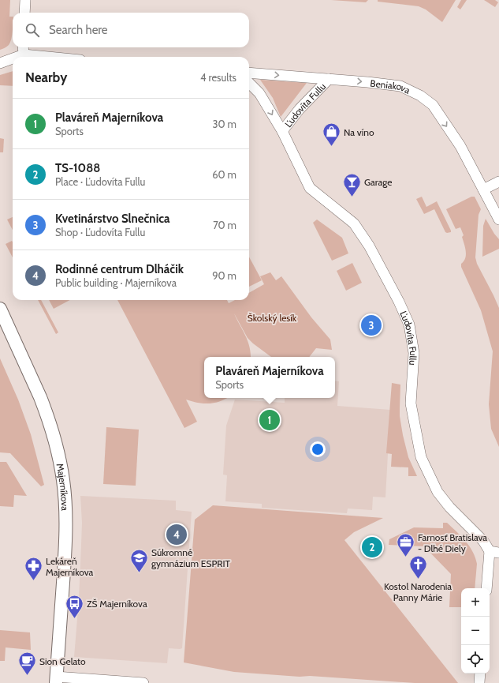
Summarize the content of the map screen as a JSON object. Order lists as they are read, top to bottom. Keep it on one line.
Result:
{"streets":{"street":["Beniakova","Ľudovíta Fullu","Majerníkova"]},"crossings":[["Beniakova","Ľudovíta Fullu"]],"one_way":["Beniakova"],"parks":["Školský lesík"],"places":{"shop":["Na víno"],"bar":["Garage"],"office":["Farnosť Bratislava - Dlhé Diely"],"school or university":["Súkromné gymnázium ESPRIT"],"church":["Kostol Narodenia Panny Márie"],"pharmacy":["Lekáreň Majerníkova"],"bus stop":["ZŠ Majerníkova"],"cafe":["Sion Gelato"]},"page":{"search":"Search here","heading":["Nearby","4 results"],"list":[{"mark":"1","name":"Plaváreň Majerníkova","note":"Sports","value":"30 m"},{"mark":"2","name":"TS-1088","note":"Place · Ľudovíta Fullu","value":"60 m"},{"mark":"3","name":"Kvetinárstvo Slnečnica","note":"Shop · Ľudovíta Fullu","value":"70 m"},{"mark":"4","name":"Rodinné centrum Dlháčik","note":"Public building · Majerníkova","value":"90 m"}],"pins":["3","1","4","2"],"popup":["Plaváreň Majerníkova","Sports"],"map_buttons":["+","−"]}}
